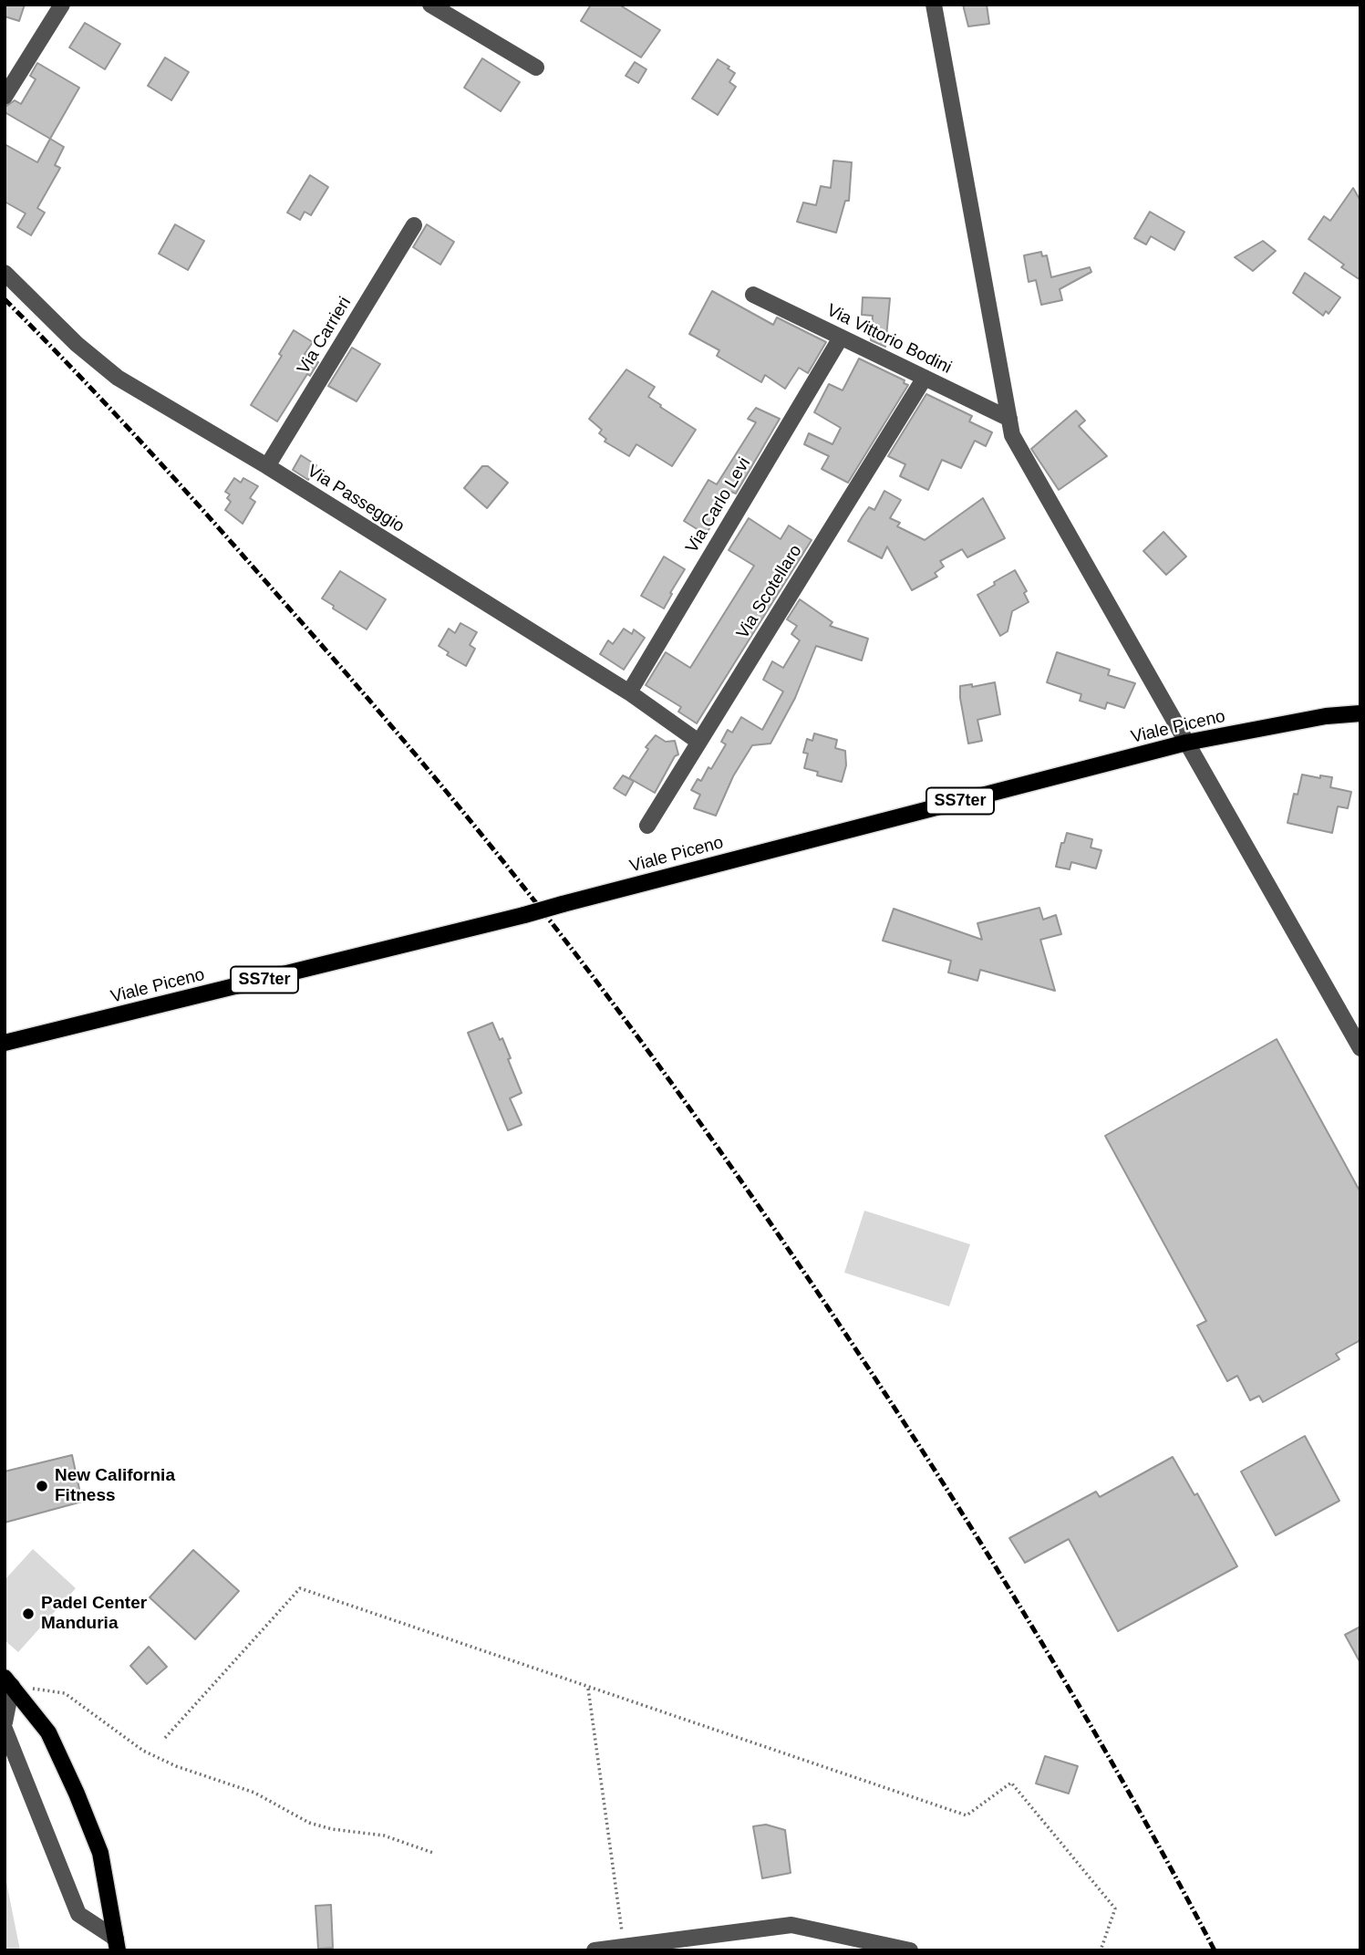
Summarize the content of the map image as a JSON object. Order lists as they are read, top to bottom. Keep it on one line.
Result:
{"streets":{"main road":["Viale Piceno","SS7ter"],"street":["Via Carrieri","Via Vittorio Bodini","Via Passeggio","Via Carlo Levi","Via Scotellaro"]},"crossings":[["Via Carrieri","Via Passeggio"],["Via Vittorio Bodini","Via Carlo Levi"],["Via Vittorio Bodini","Via Scotellaro"],["Via Passeggio","Via Carlo Levi"],["Via Passeggio","Via Scotellaro"]],"places":["New California Fitness","Padel Center Manduria"]}
